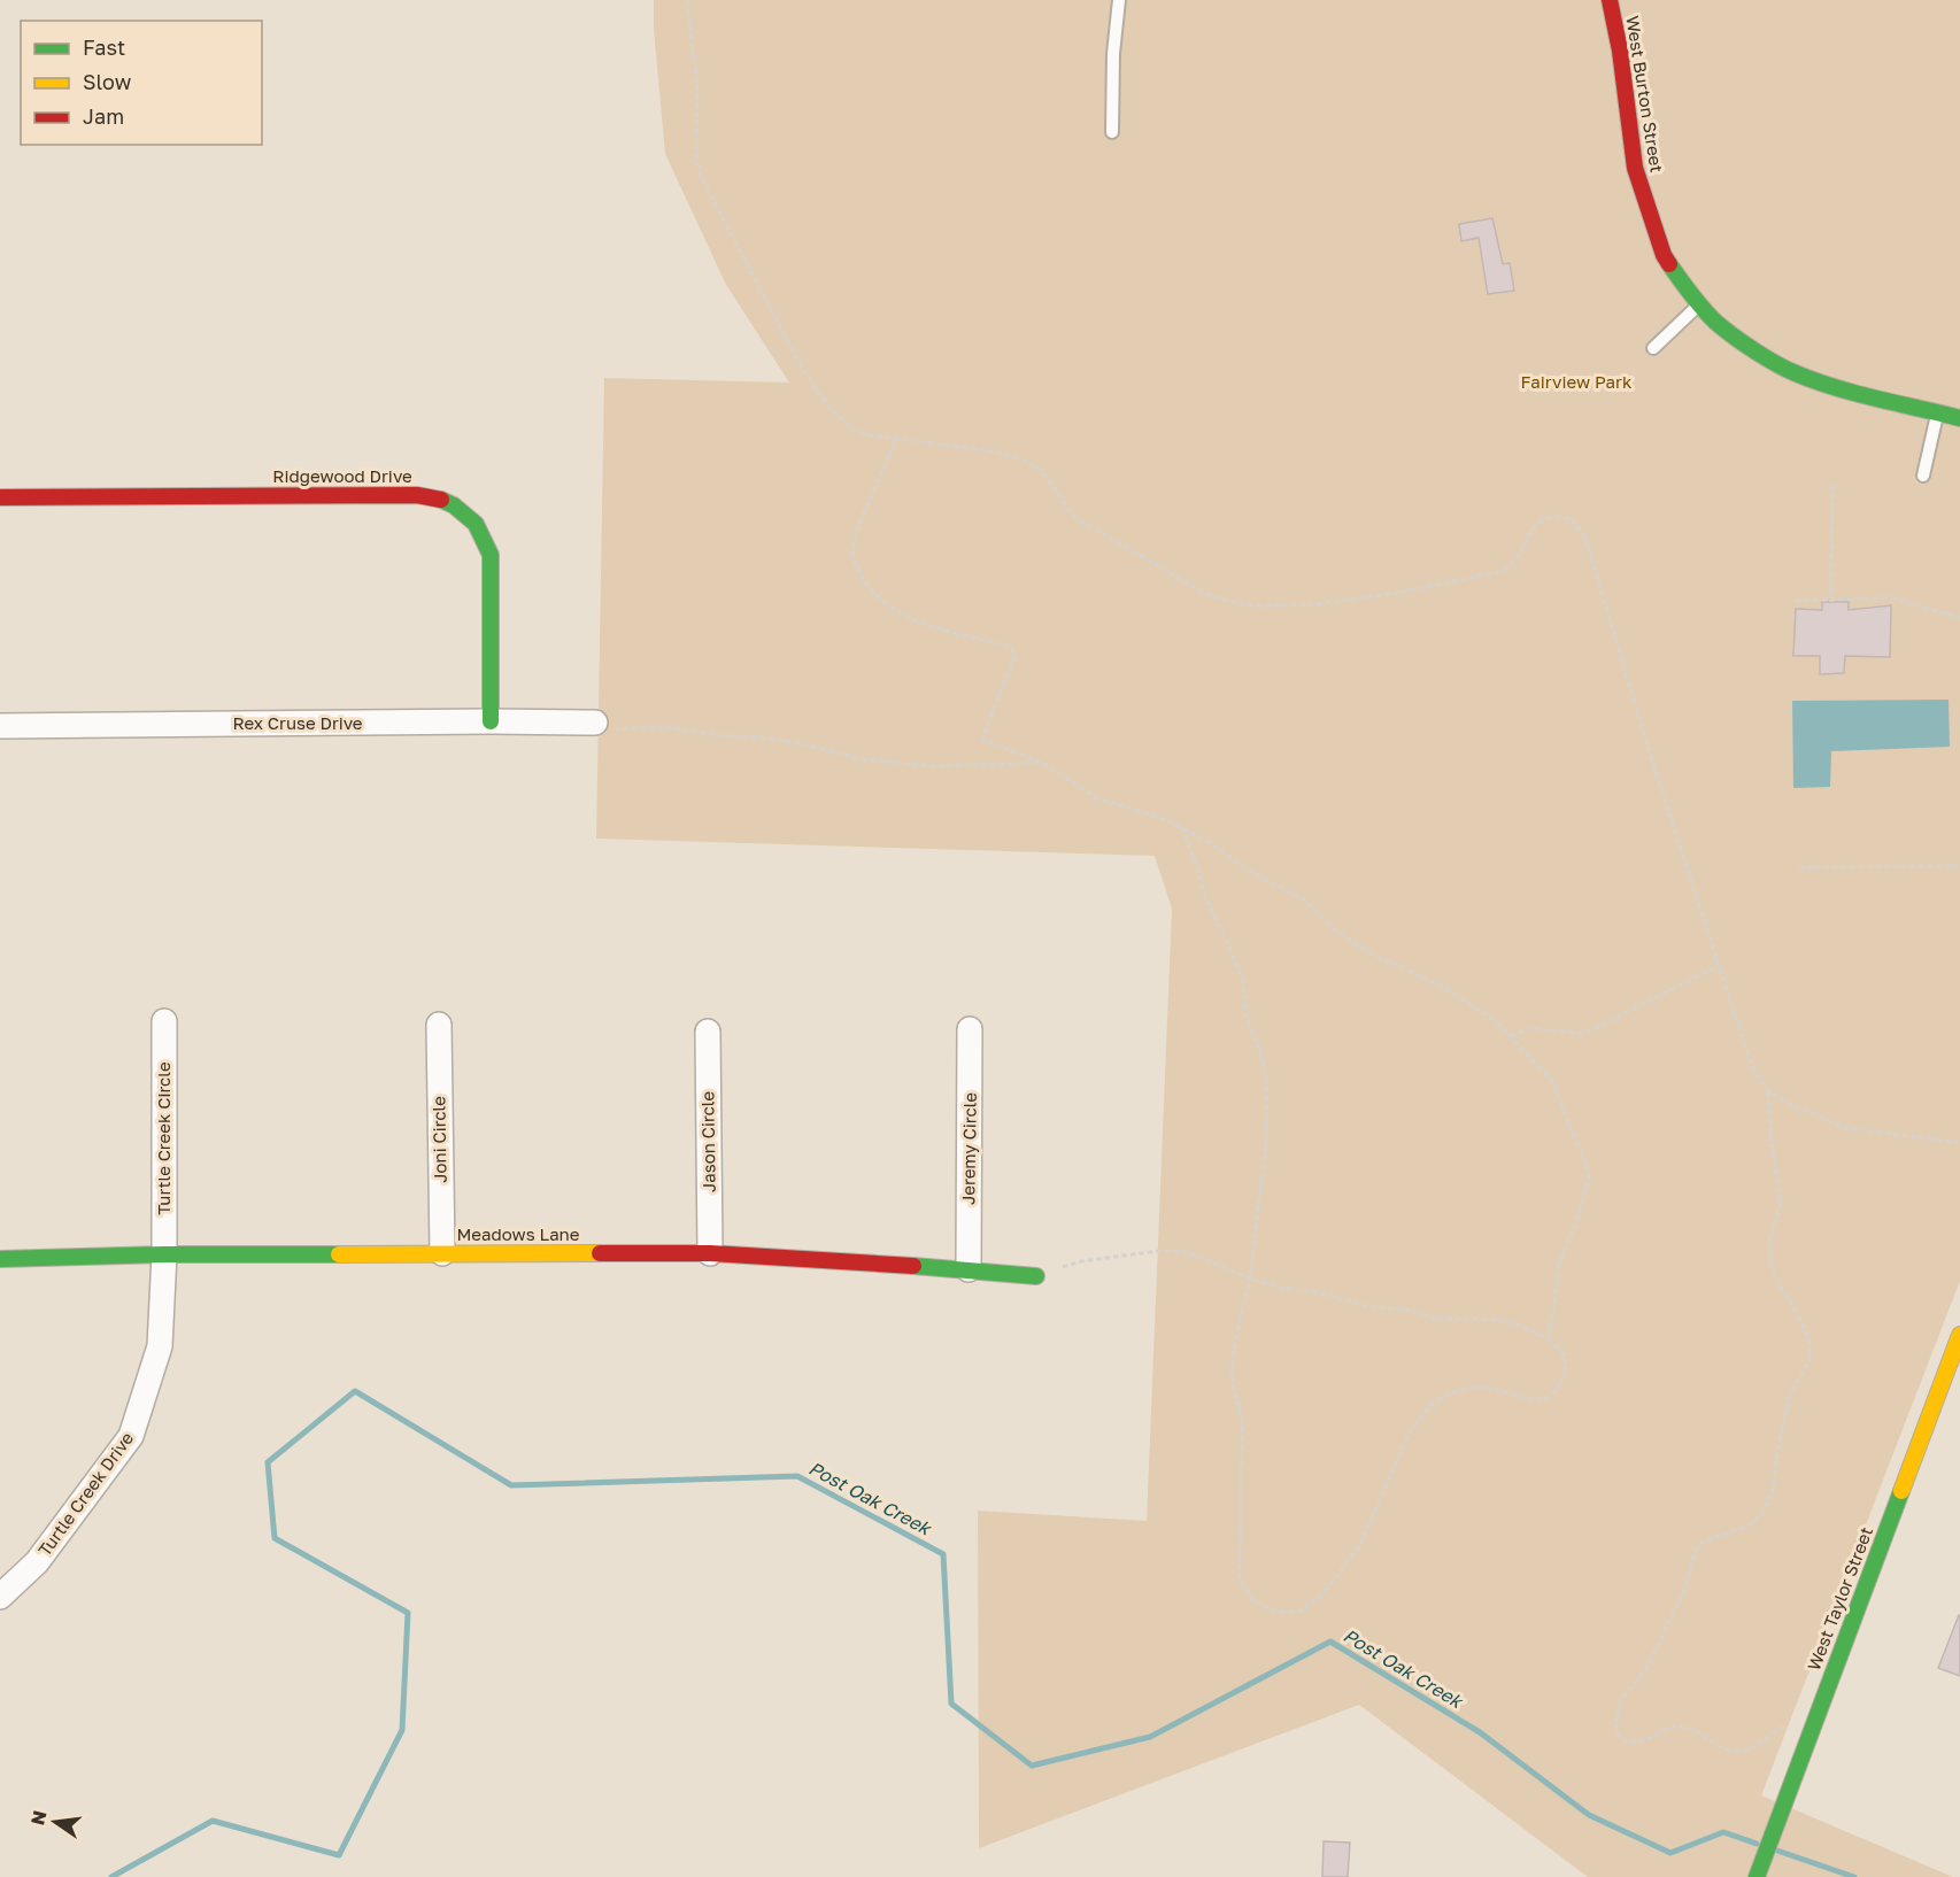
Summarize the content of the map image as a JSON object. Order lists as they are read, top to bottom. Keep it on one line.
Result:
{"streets":{"street":["West Burton Street","Ridgewood Drive","Rex Cruse Drive","Turtle Creek Circle","Joni Circle","Jason Circle","Jeremy Circle","Meadows Lane","Turtle Creek Drive","West Taylor Street"]},"crossings":[["Ridgewood Drive","Rex Cruse Drive"],["Turtle Creek Circle","Meadows Lane"],["Turtle Creek Circle","Turtle Creek Drive"],["Joni Circle","Meadows Lane"],["Jason Circle","Meadows Lane"],["Jeremy Circle","Meadows Lane"],["Meadows Lane","Turtle Creek Drive"]],"water":["Post Oak Creek"],"parks":["Fairview Park"],"legend":["Fast","Slow","Jam"],"north":"left"}
